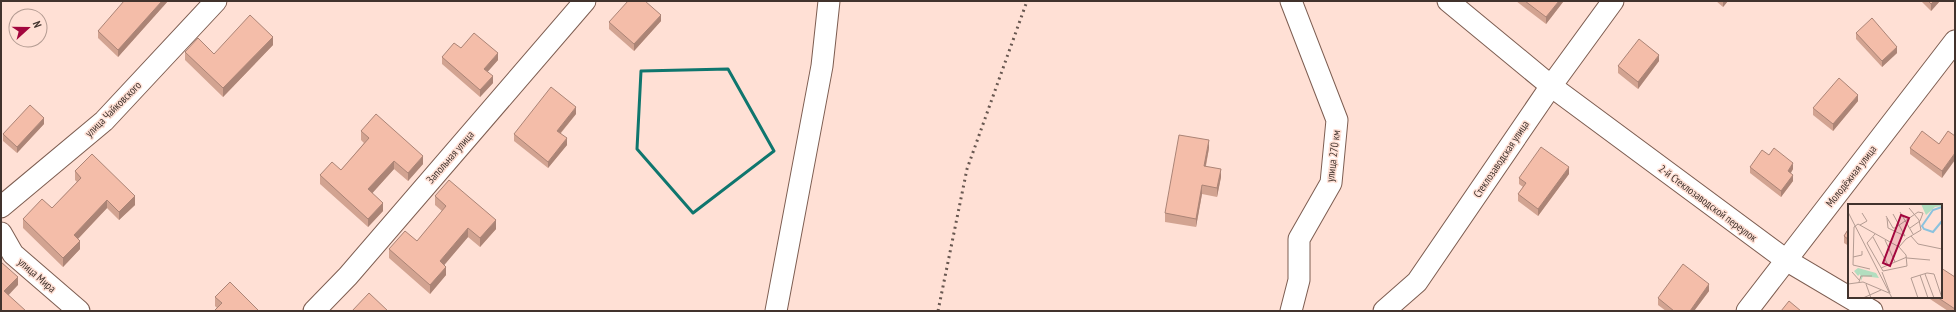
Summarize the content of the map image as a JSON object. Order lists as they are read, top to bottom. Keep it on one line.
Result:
{"streets":{"street":["улица Чайковского","улица 270 км","Запольная улица","Стеклозаводская улица","Молодёжная улица","2-й Стеклозаводской переулок","улица Мира"]},"crossings":[["Стеклозаводская улица","2-й Стеклозаводской переулок"],["Молодёжная улица","2-й Стеклозаводской переулок"]],"north":"right"}
